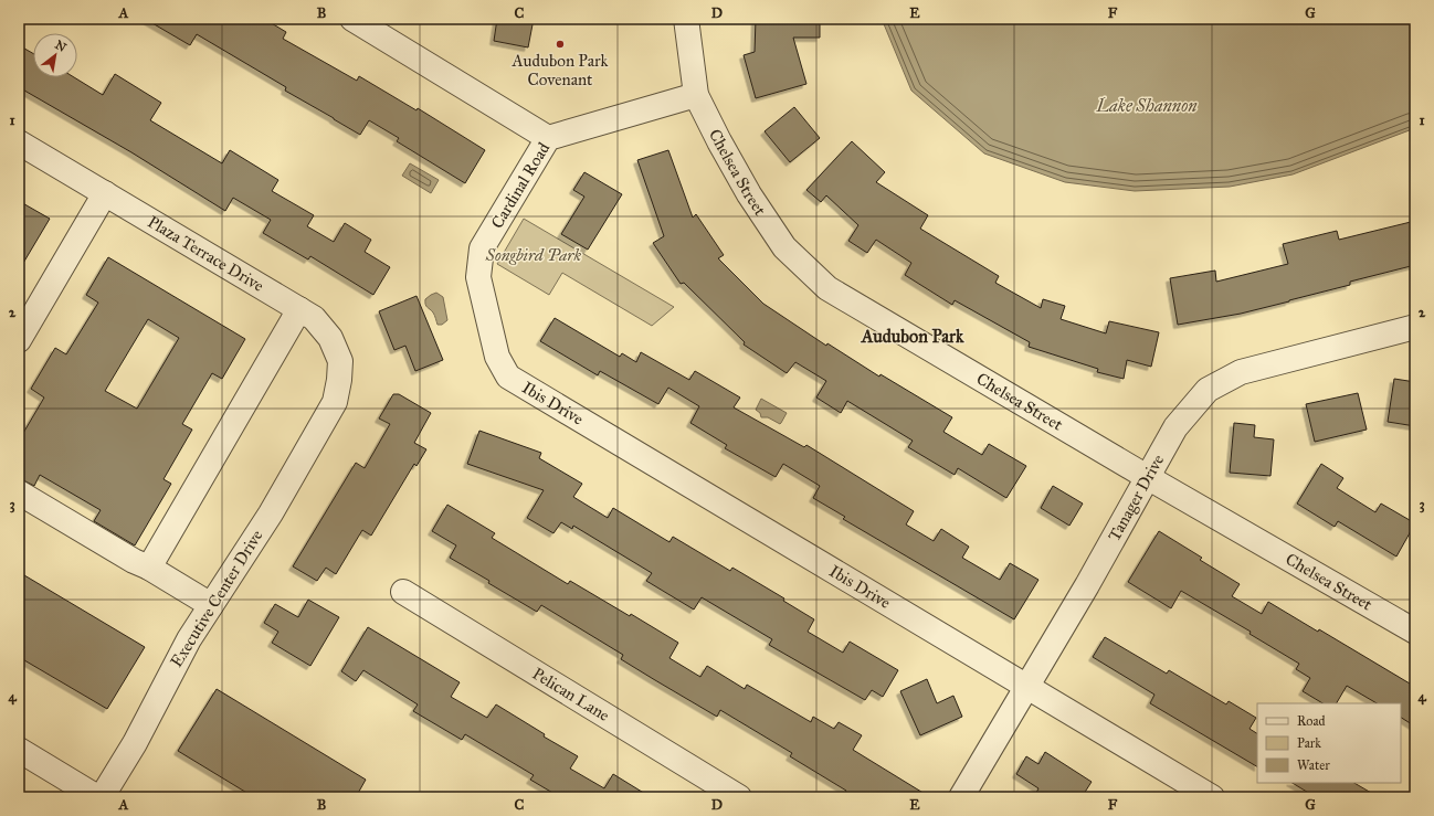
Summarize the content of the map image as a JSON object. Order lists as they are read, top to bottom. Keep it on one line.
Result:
{"streets":{"street":["Chelsea Street","Cardinal Road","Plaza Terrace Drive","Ibis Drive","Tanager Drive","Executive Center Drive","Pelican Lane"]},"crossings":[["Chelsea Street","Cardinal Road"],["Chelsea Street","Tanager Drive"],["Cardinal Road","Ibis Drive"],["Plaza Terrace Drive","Executive Center Drive"],["Ibis Drive","Tanager Drive"]],"districts":["Audubon Park"],"water":["Lake Shannon"],"parks":["Songbird Park"],"places":["Audubon Park Covenant"],"legend":["Road","Park","Water"],"north":"top right","grid":{"columns":["A","B","C","D","E","F","G"],"rows":["1","2","3","4"]}}
